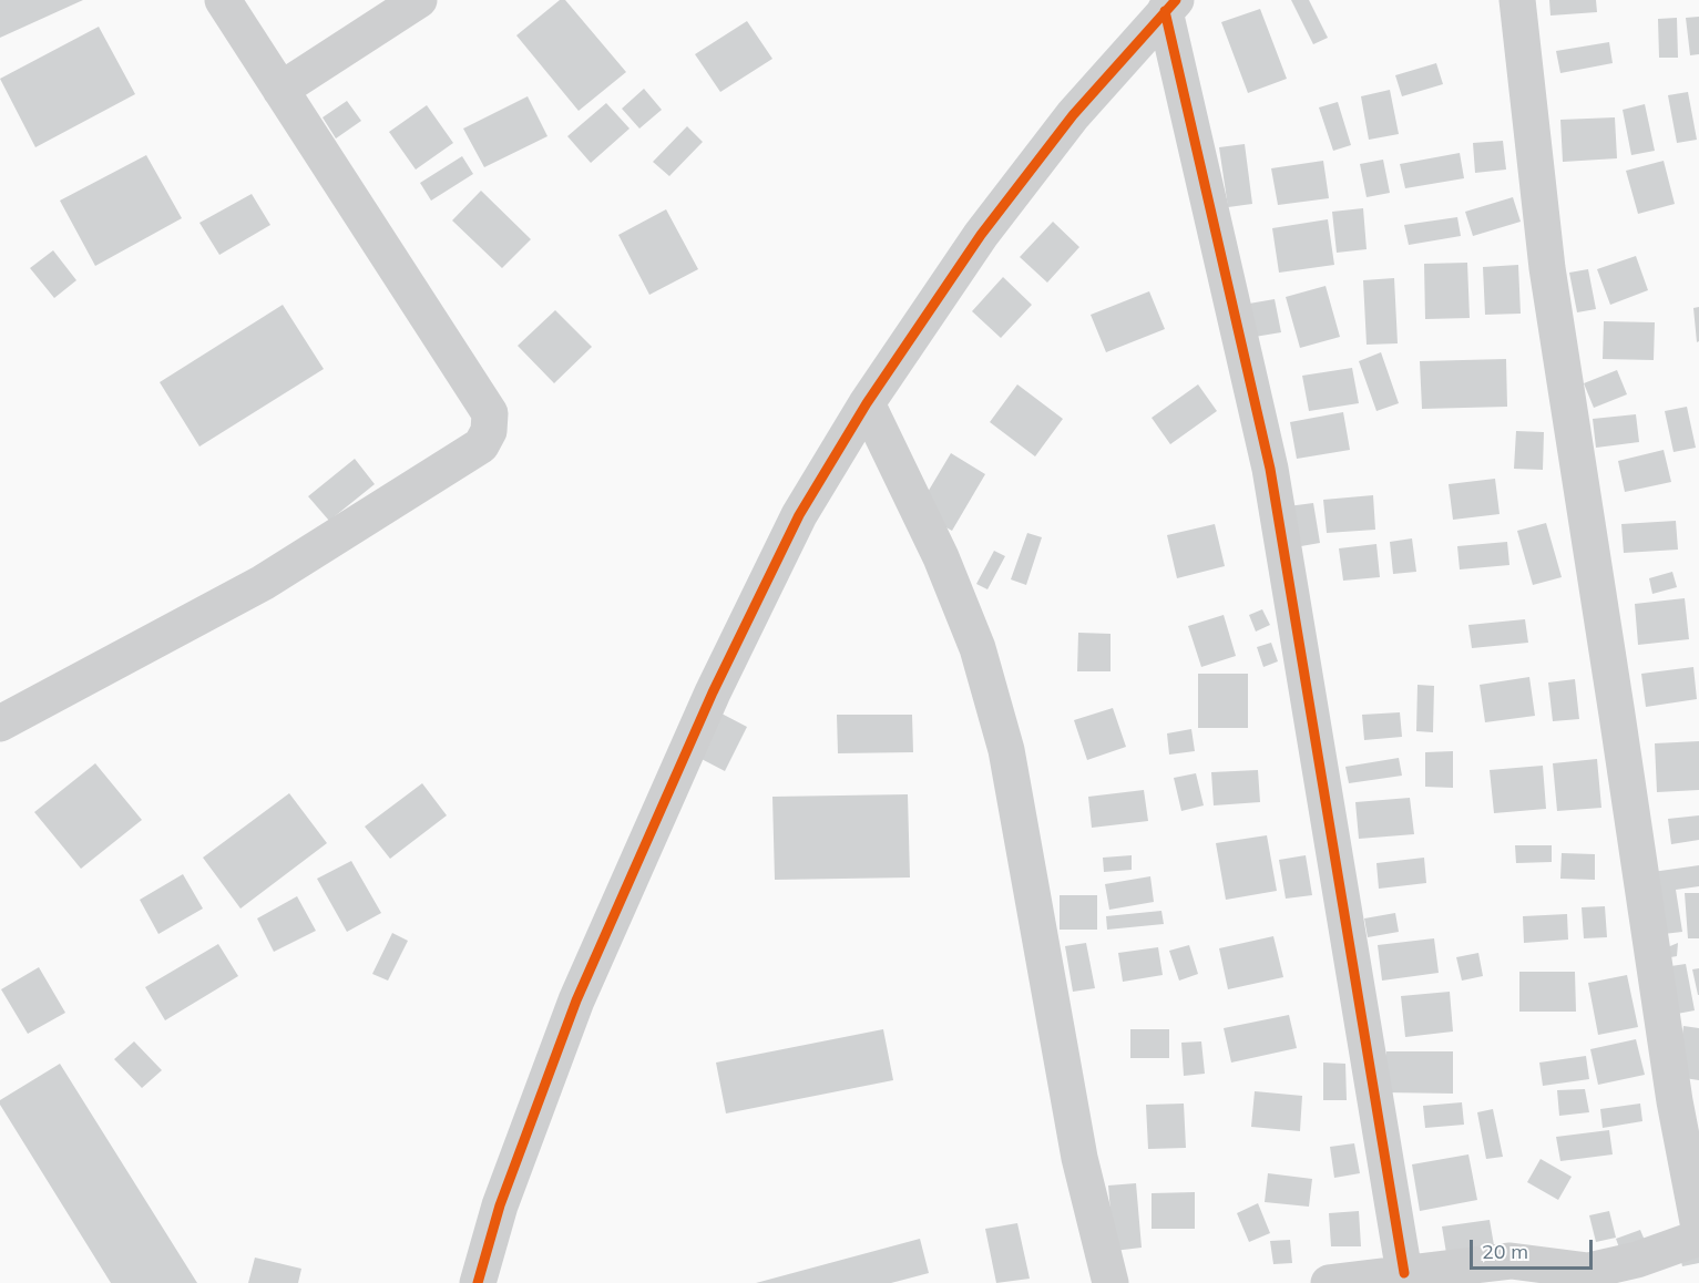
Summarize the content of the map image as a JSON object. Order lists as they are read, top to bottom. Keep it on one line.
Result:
{"scale_bar":"20 m"}
